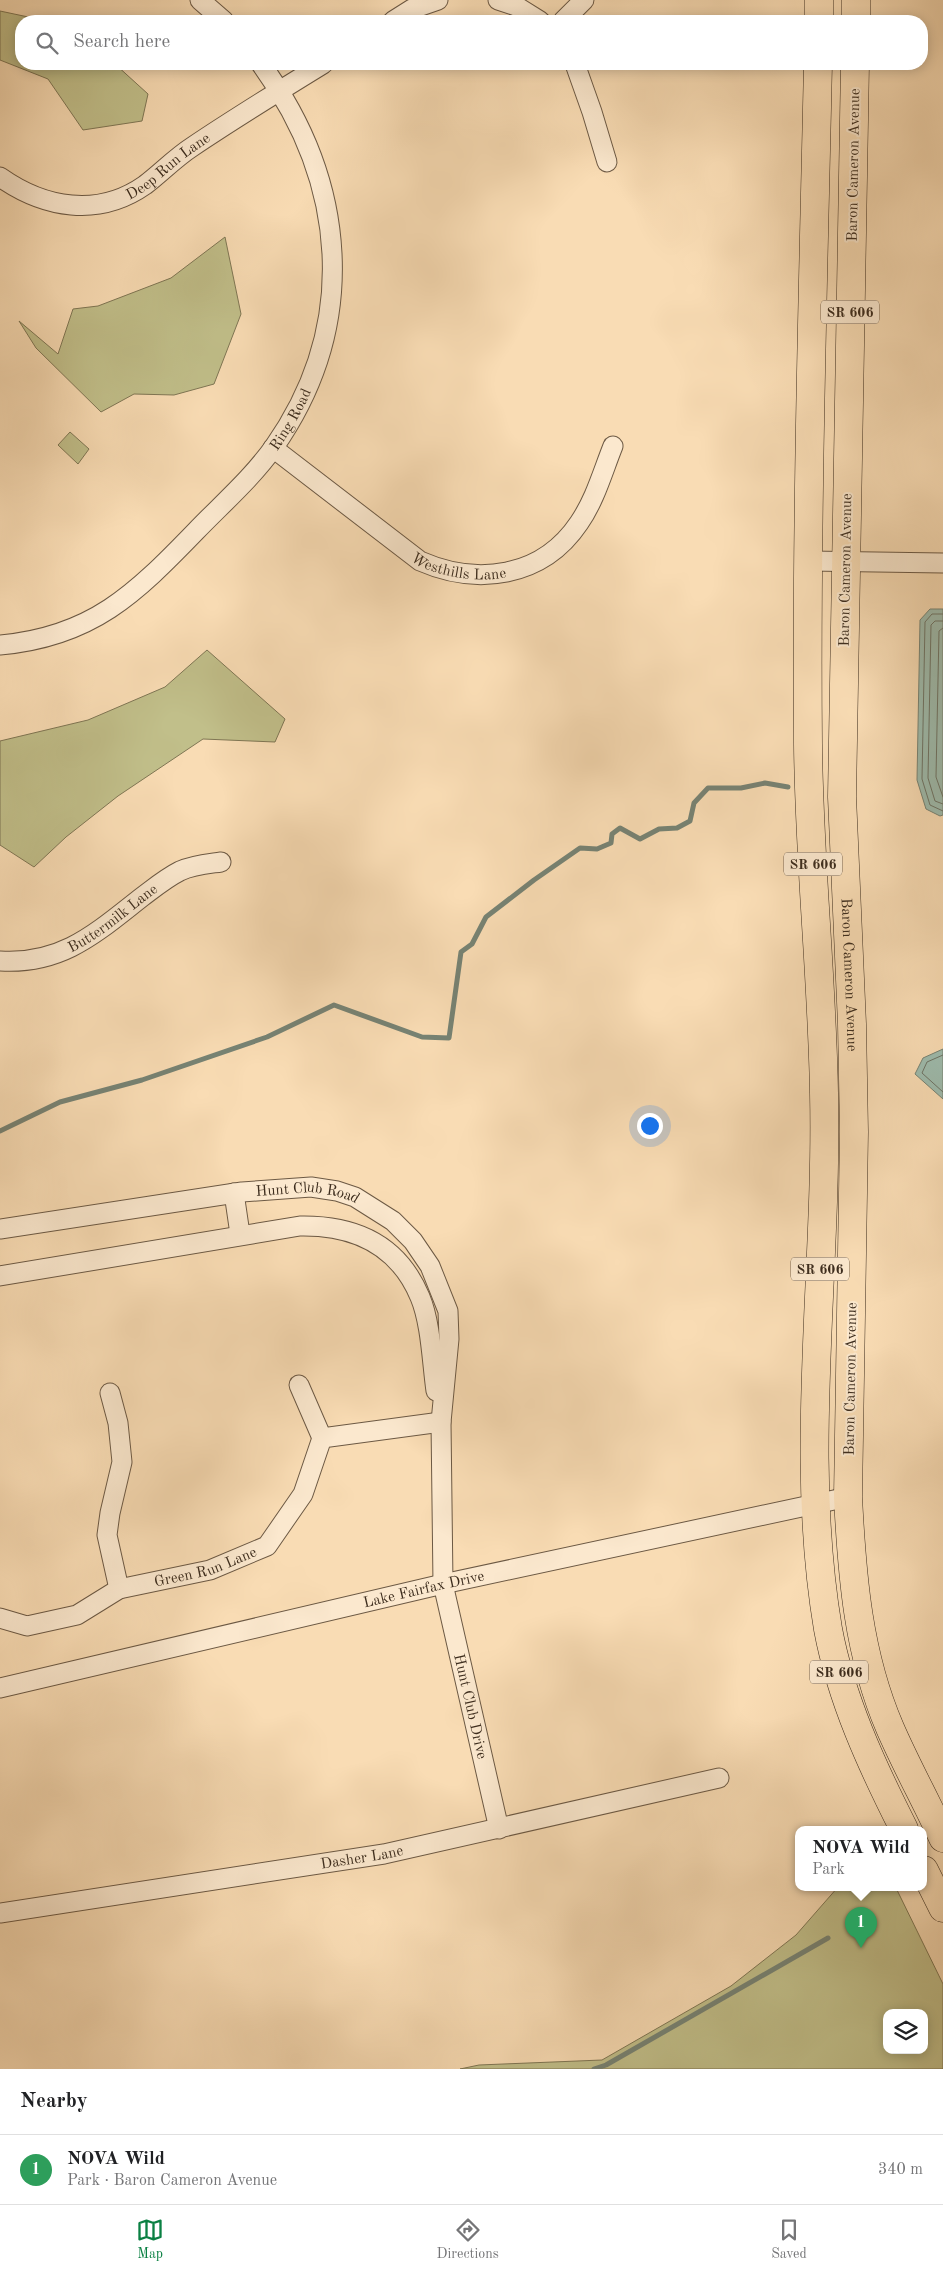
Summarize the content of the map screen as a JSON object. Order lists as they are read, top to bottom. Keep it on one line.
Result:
{"streets":{"main road":["Baron Cameron Avenue","SR 606"],"street":["Deep Run Lane","Ring Road","Westhills Lane","Buttermilk Lane","Hunt Club Road","Green Run Lane","Lake Fairfax Drive","Hunt Club Drive","Dasher Lane"]},"crossings":[["Deep Run Lane","Ring Road"],["Baron Cameron Avenue","Lake Fairfax Drive"],["Ring Road","Westhills Lane"],["Hunt Club Road","Lake Fairfax Drive"],["Hunt Club Road","Hunt Club Drive"],["Lake Fairfax Drive","Hunt Club Drive"],["Hunt Club Drive","Dasher Lane"]],"page":{"search":"Search here","popup":["NOVA Wild","Park"],"pins":"1","heading":"Nearby","list":[{"mark":"1","name":"NOVA Wild","note":"Park · Baron Cameron Avenue","value":"340 m"}],"nav":["Map","Directions","Saved"]}}
